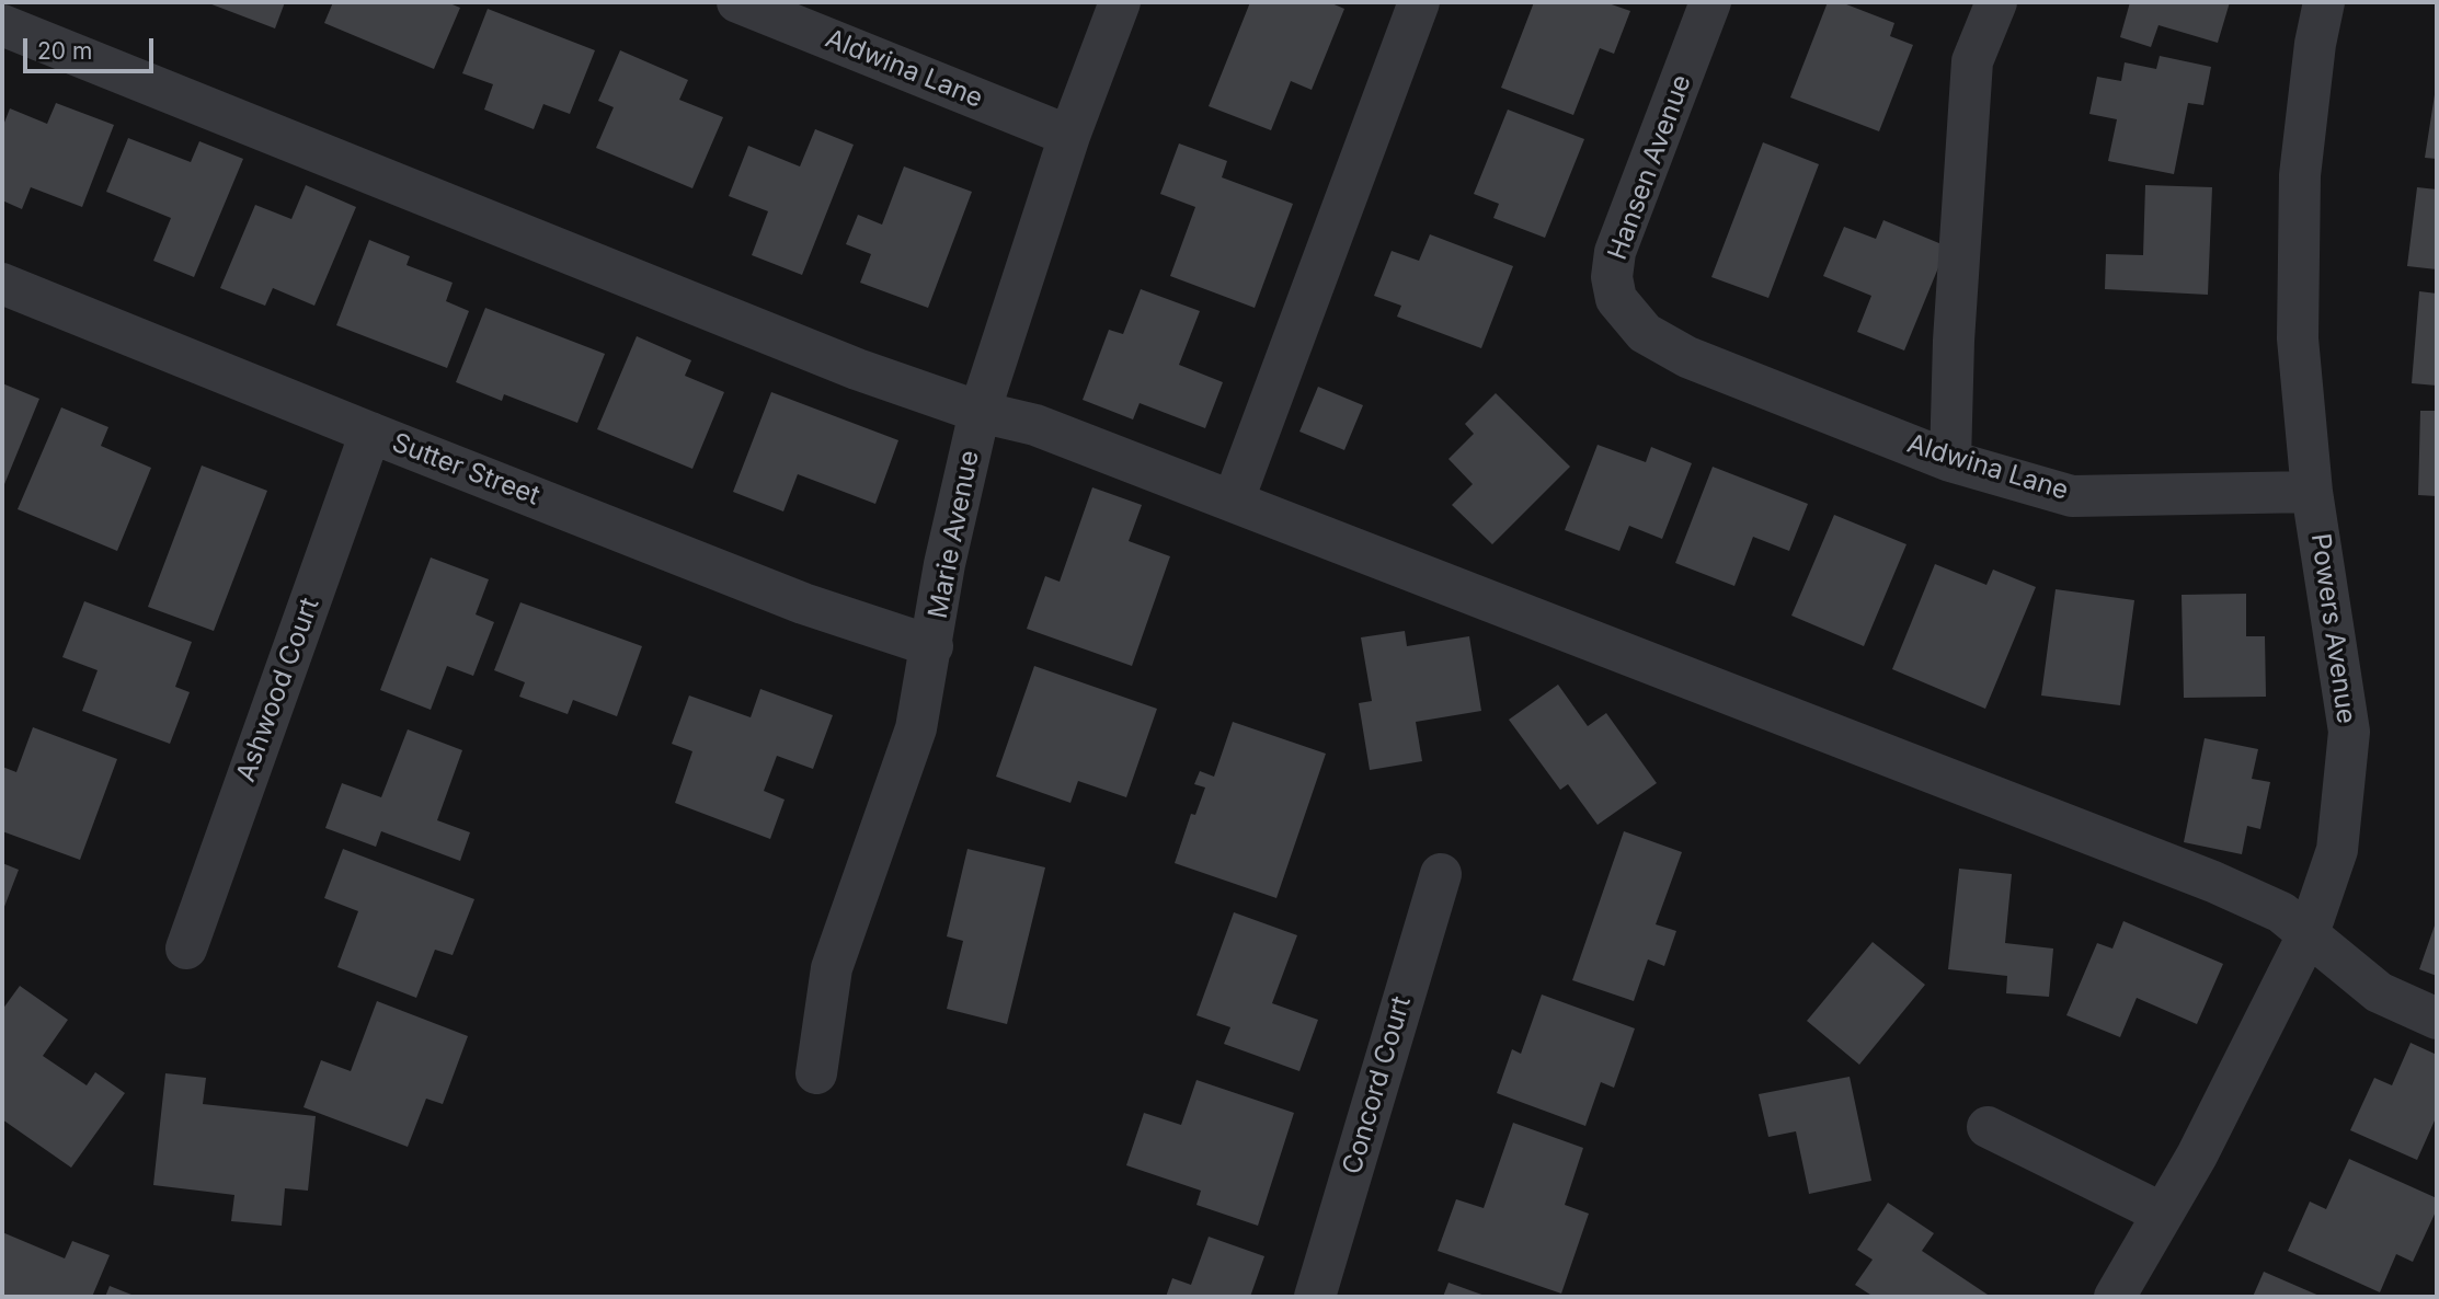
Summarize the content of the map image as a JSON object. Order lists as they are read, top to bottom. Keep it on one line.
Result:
{"streets":{"street":["Aldwina Lane","Hansen Avenue","Sutter Street","Marie Avenue","Powers Avenue","Ashwood Court","Concord Court"]},"crossings":[["Aldwina Lane","Hansen Avenue"],["Aldwina Lane","Marie Avenue"],["Aldwina Lane","Powers Avenue"],["Sutter Street","Marie Avenue"],["Sutter Street","Ashwood Court"]],"scale_bar":"20 m"}
